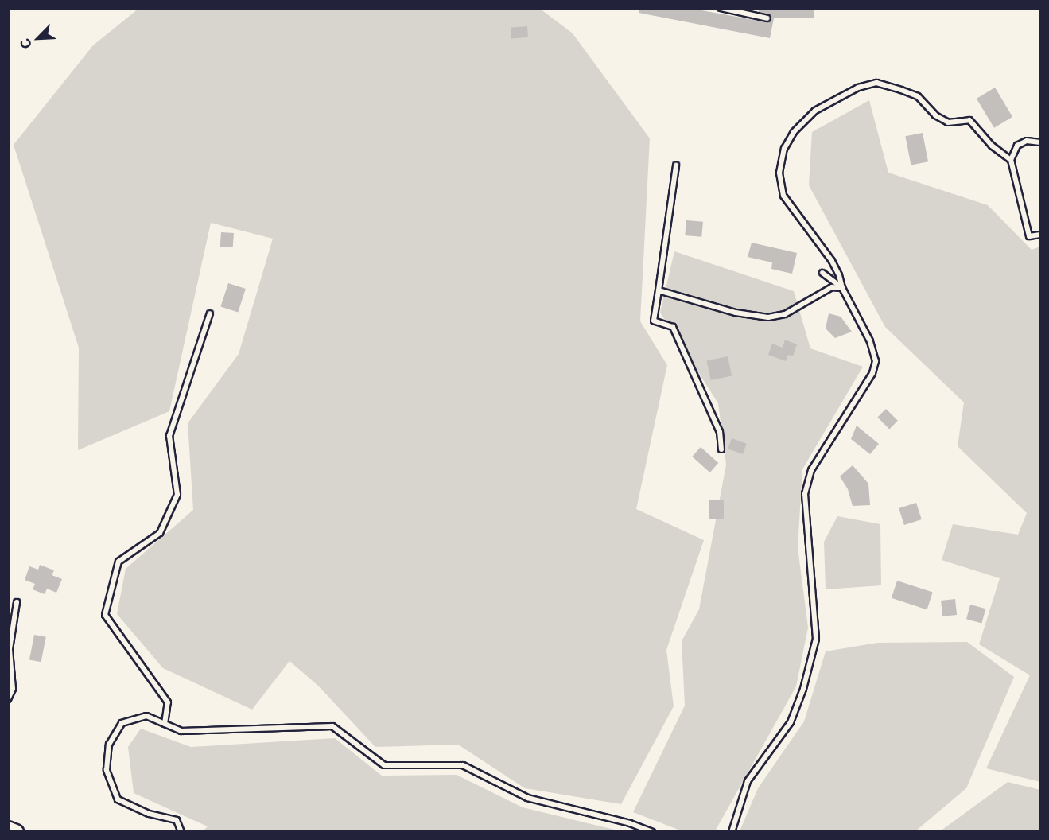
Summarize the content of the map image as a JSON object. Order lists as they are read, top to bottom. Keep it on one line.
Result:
{"north":"bottom left"}
